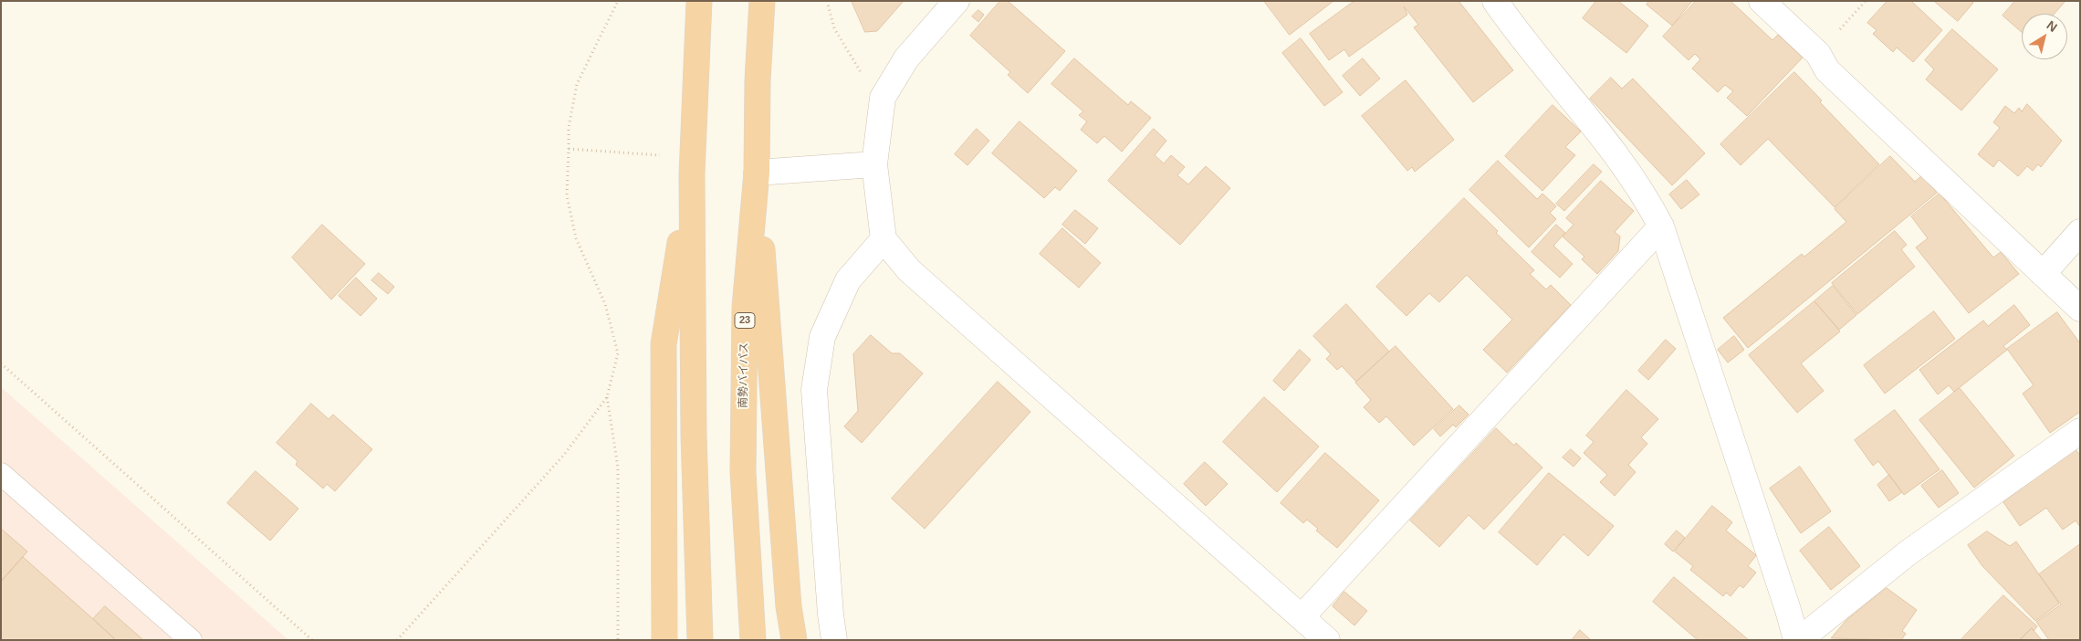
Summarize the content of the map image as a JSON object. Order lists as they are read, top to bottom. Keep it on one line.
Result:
{"streets":{"highway":["23","南勢バイパス"]},"north":"top right"}
